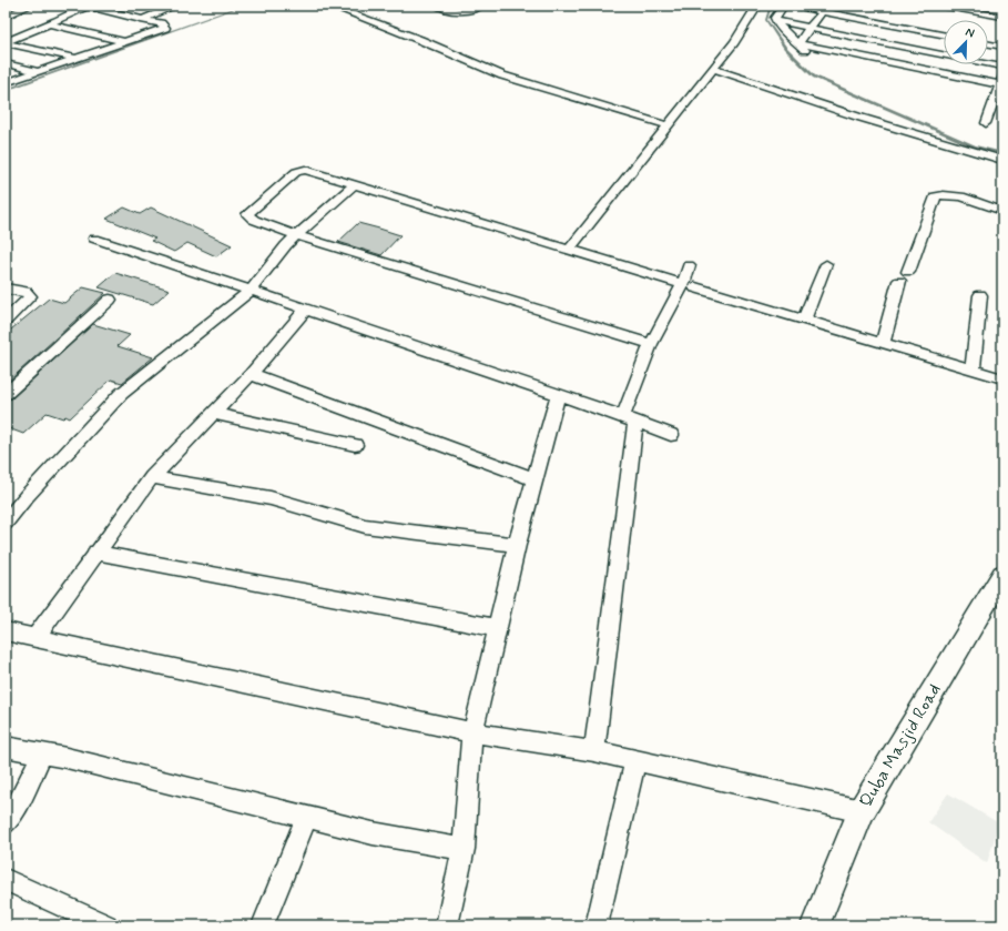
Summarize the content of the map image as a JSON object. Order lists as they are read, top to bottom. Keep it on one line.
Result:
{"streets":{"street":["Quba Masjid Road"]},"north":"top right"}
